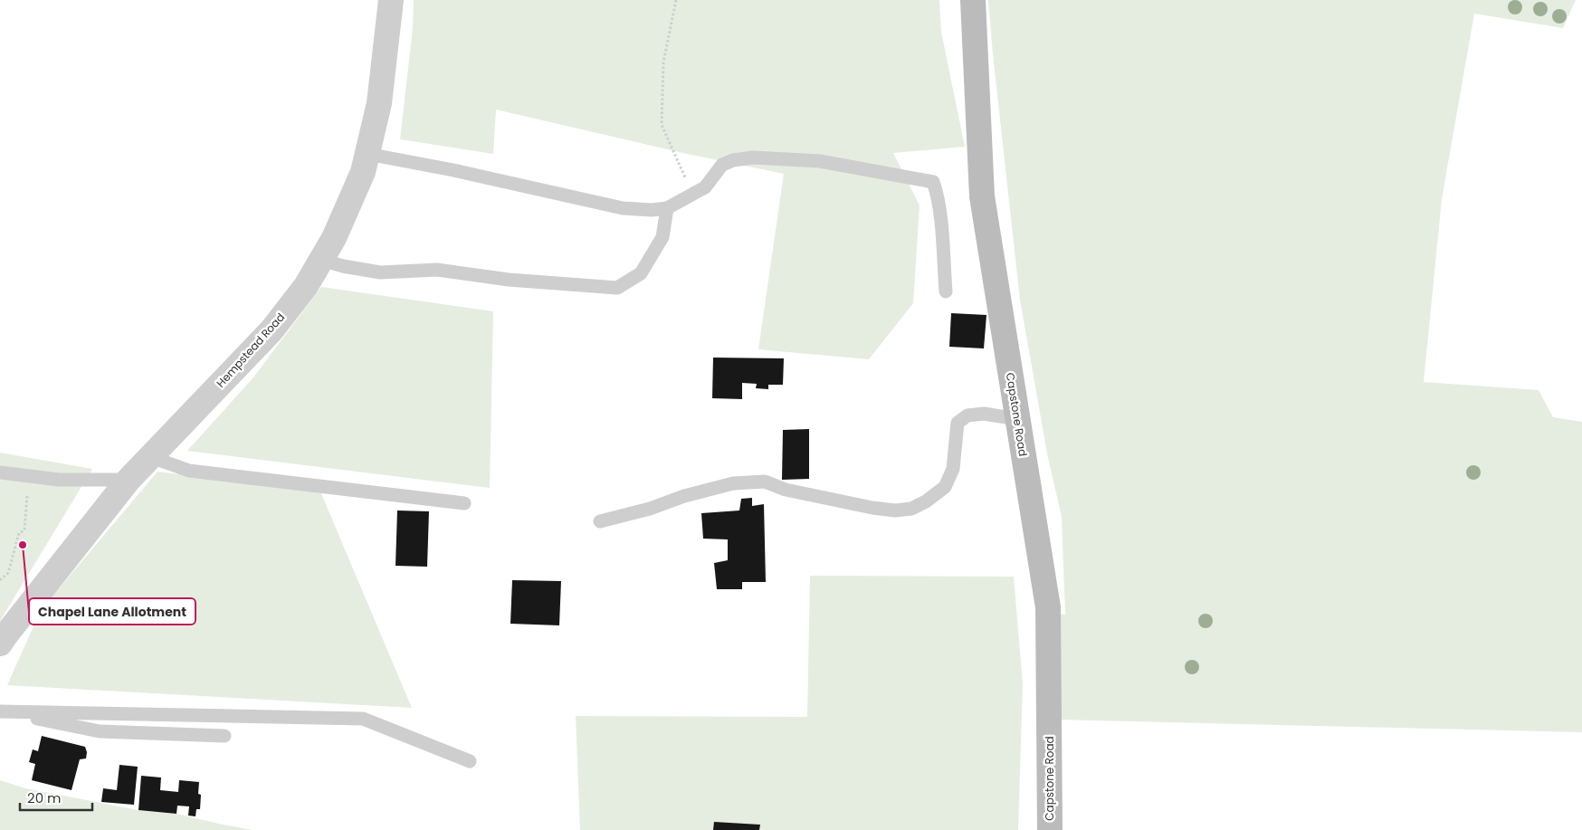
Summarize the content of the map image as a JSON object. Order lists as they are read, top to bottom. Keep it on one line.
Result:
{"streets":{"street":["Hempstead Road","Capstone Road"]},"places":["Chapel Lane Allotment"],"scale_bar":"20 m"}
